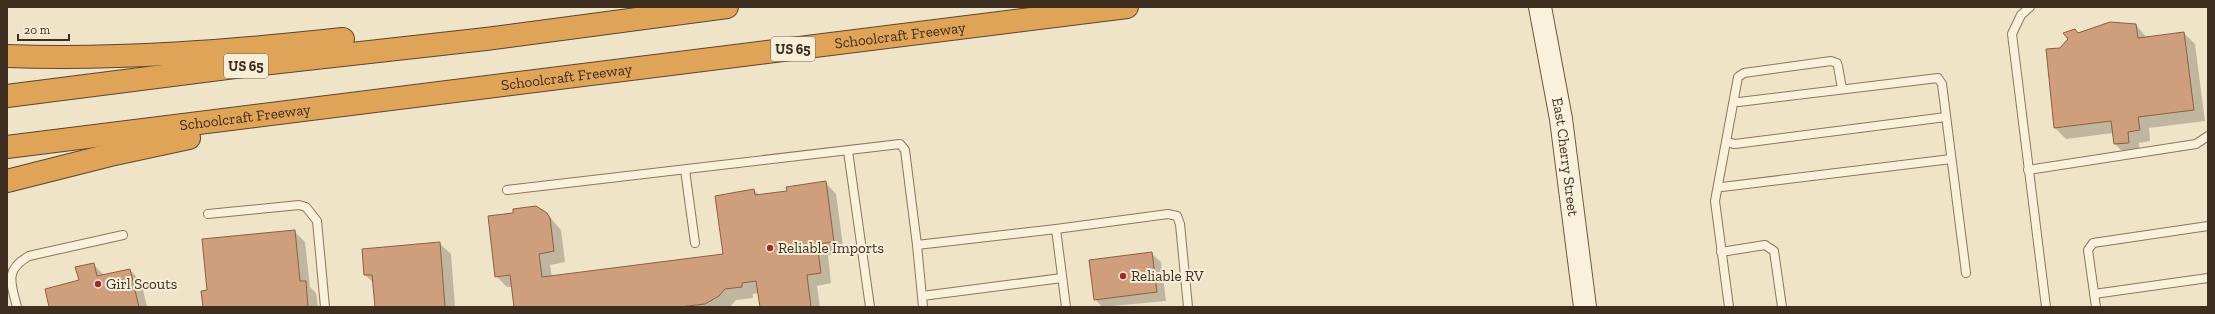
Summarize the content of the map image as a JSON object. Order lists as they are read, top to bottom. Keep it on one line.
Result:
{"streets":{"highway":["Schoolcraft Freeway","US 65"],"street":["East Cherry Street"]},"places":["Reliable Imports","Reliable RV","Girl Scouts"],"scale_bar":"20 m"}
